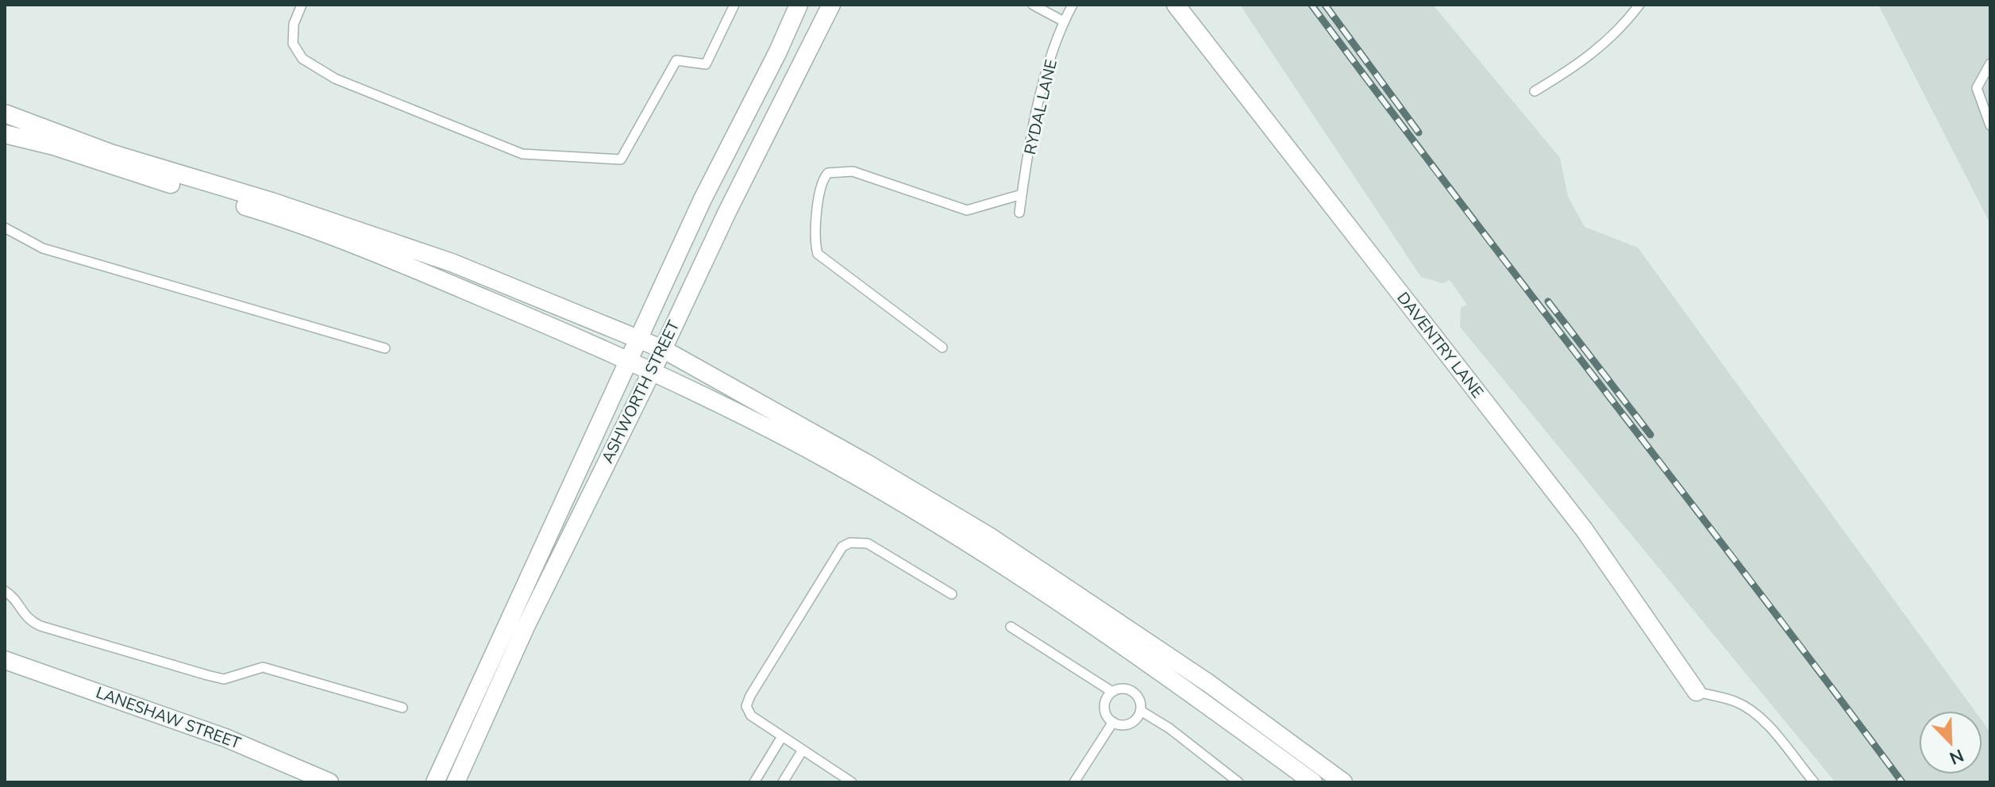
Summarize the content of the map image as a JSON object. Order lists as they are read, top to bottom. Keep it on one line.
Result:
{"streets":{"street":["DAVENTRY LANE","ASHWORTH STREET","LANESHAW STREET"],"lane":["RYDAL LANE"]},"north":"bottom right"}
